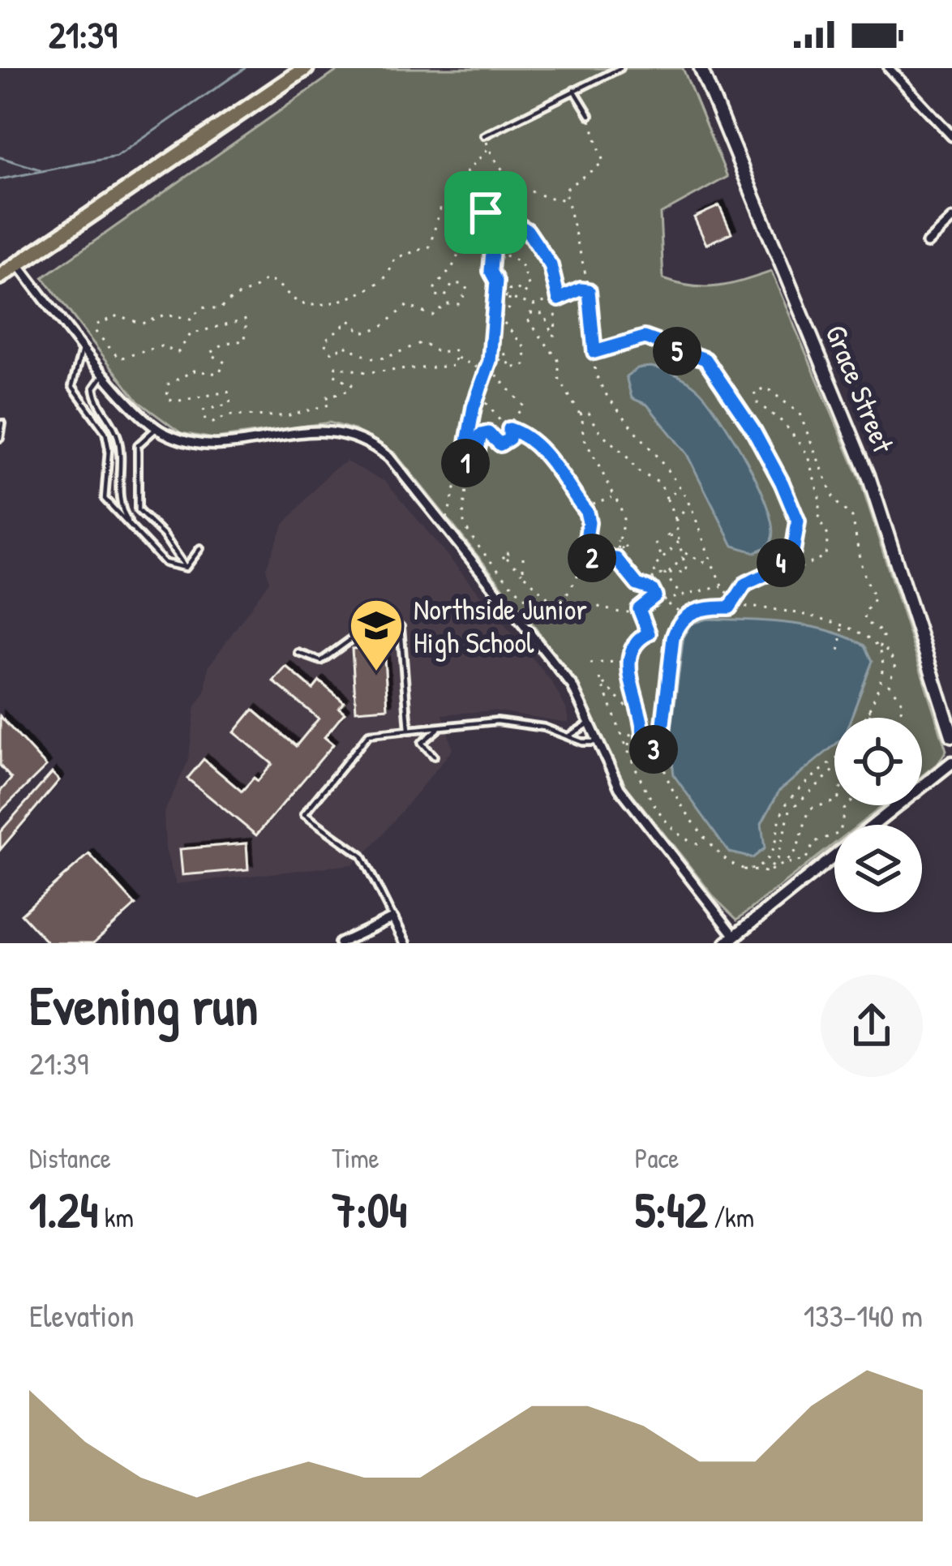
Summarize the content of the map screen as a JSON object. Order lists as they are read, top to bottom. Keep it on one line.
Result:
{"streets":{"main road":["Grace Street"]},"places":{"school or university":["Northside Junior High School"]},"page":{"status":"21:39","pins":["5","1","2","4","3"],"heading":["Evening run","21:39"],"stats":[["Distance","1.24 km"],["Time","7:04"],["Pace","5:42 /km"]],"chart":["Elevation","133–140 m"]}}
